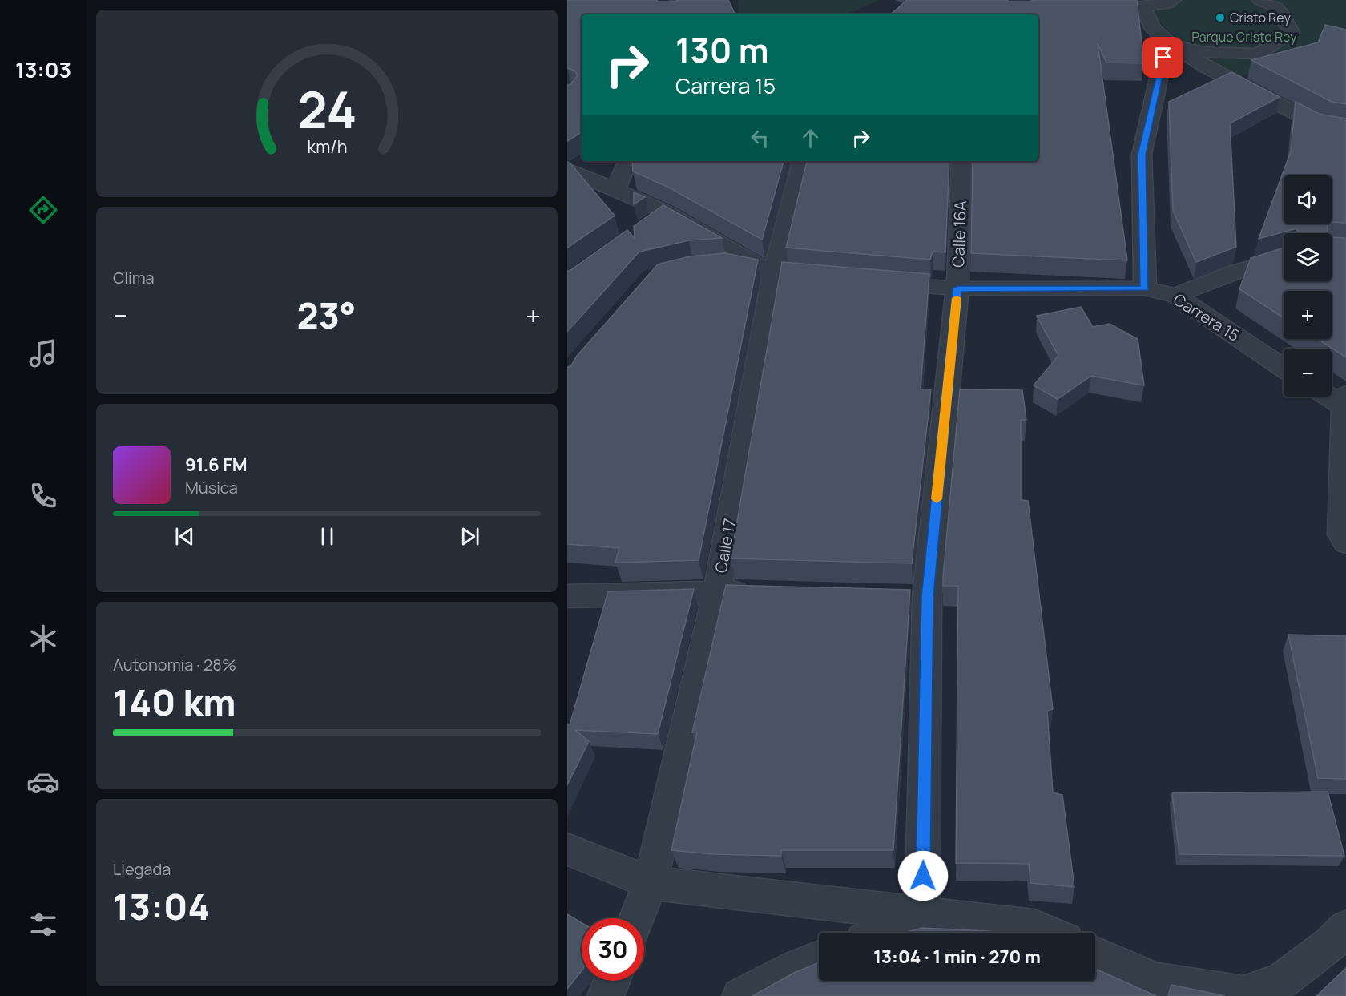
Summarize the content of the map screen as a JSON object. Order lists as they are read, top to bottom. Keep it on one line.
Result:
{"streets":{"street":["Calle 16A","Carrera 15","Calle 17"]},"crossings":[["Calle 16A","Carrera 15"]],"parks":["Parque Cristo Rey"],"places":["Cristo Rey"],"page":{"tabs":"13:03","turn":["130 m","Carrera 15"],"map_buttons":["+","−"],"tile":["Clima",["Autonomía · 28%","140 km"],["Llegada","13:04"]],"heat":["−","23°","+"],"song":["91.6 FM","Música"],"limit":"30","trip":"13:04 · 1 min · 270 m","gauge":["24","km/h"]}}
